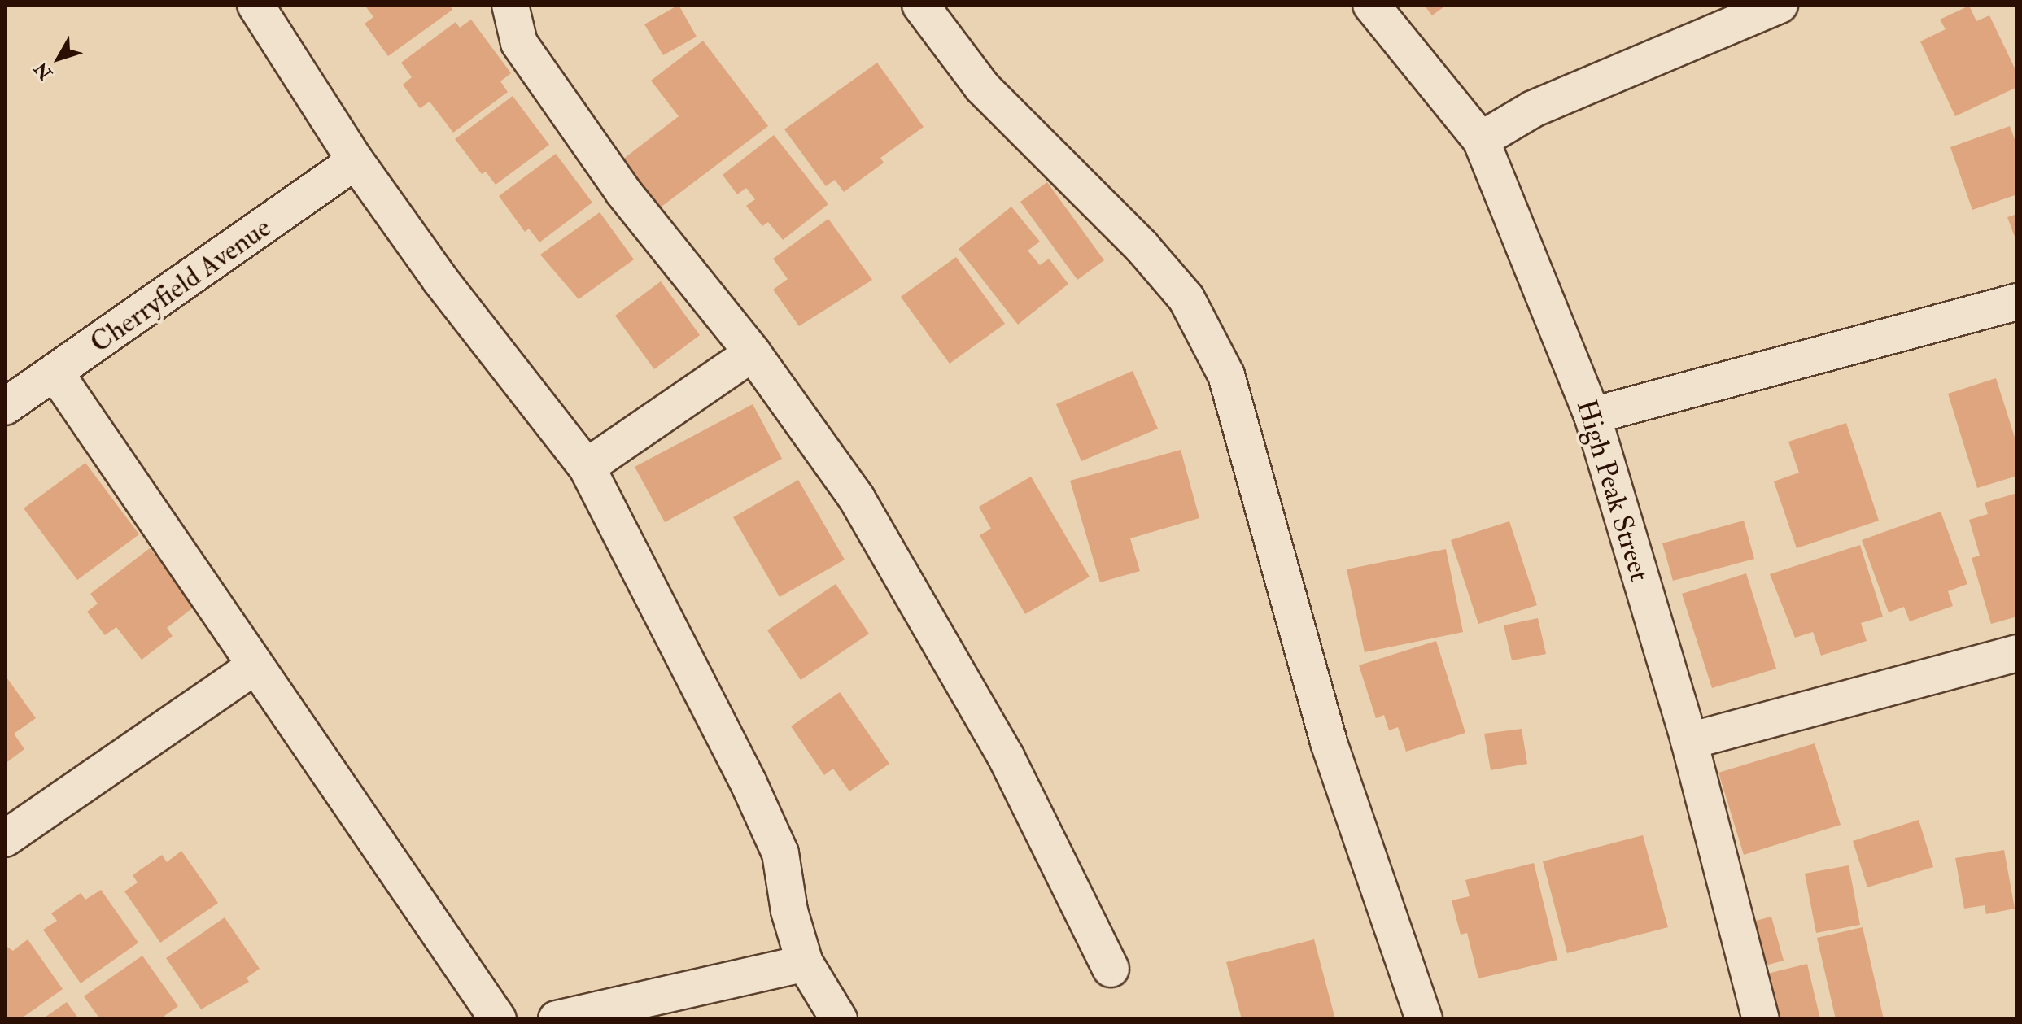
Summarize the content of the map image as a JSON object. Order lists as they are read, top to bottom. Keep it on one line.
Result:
{"streets":{"street":["Cherryfield Avenue","High Peak Street"]},"north":"bottom left"}
